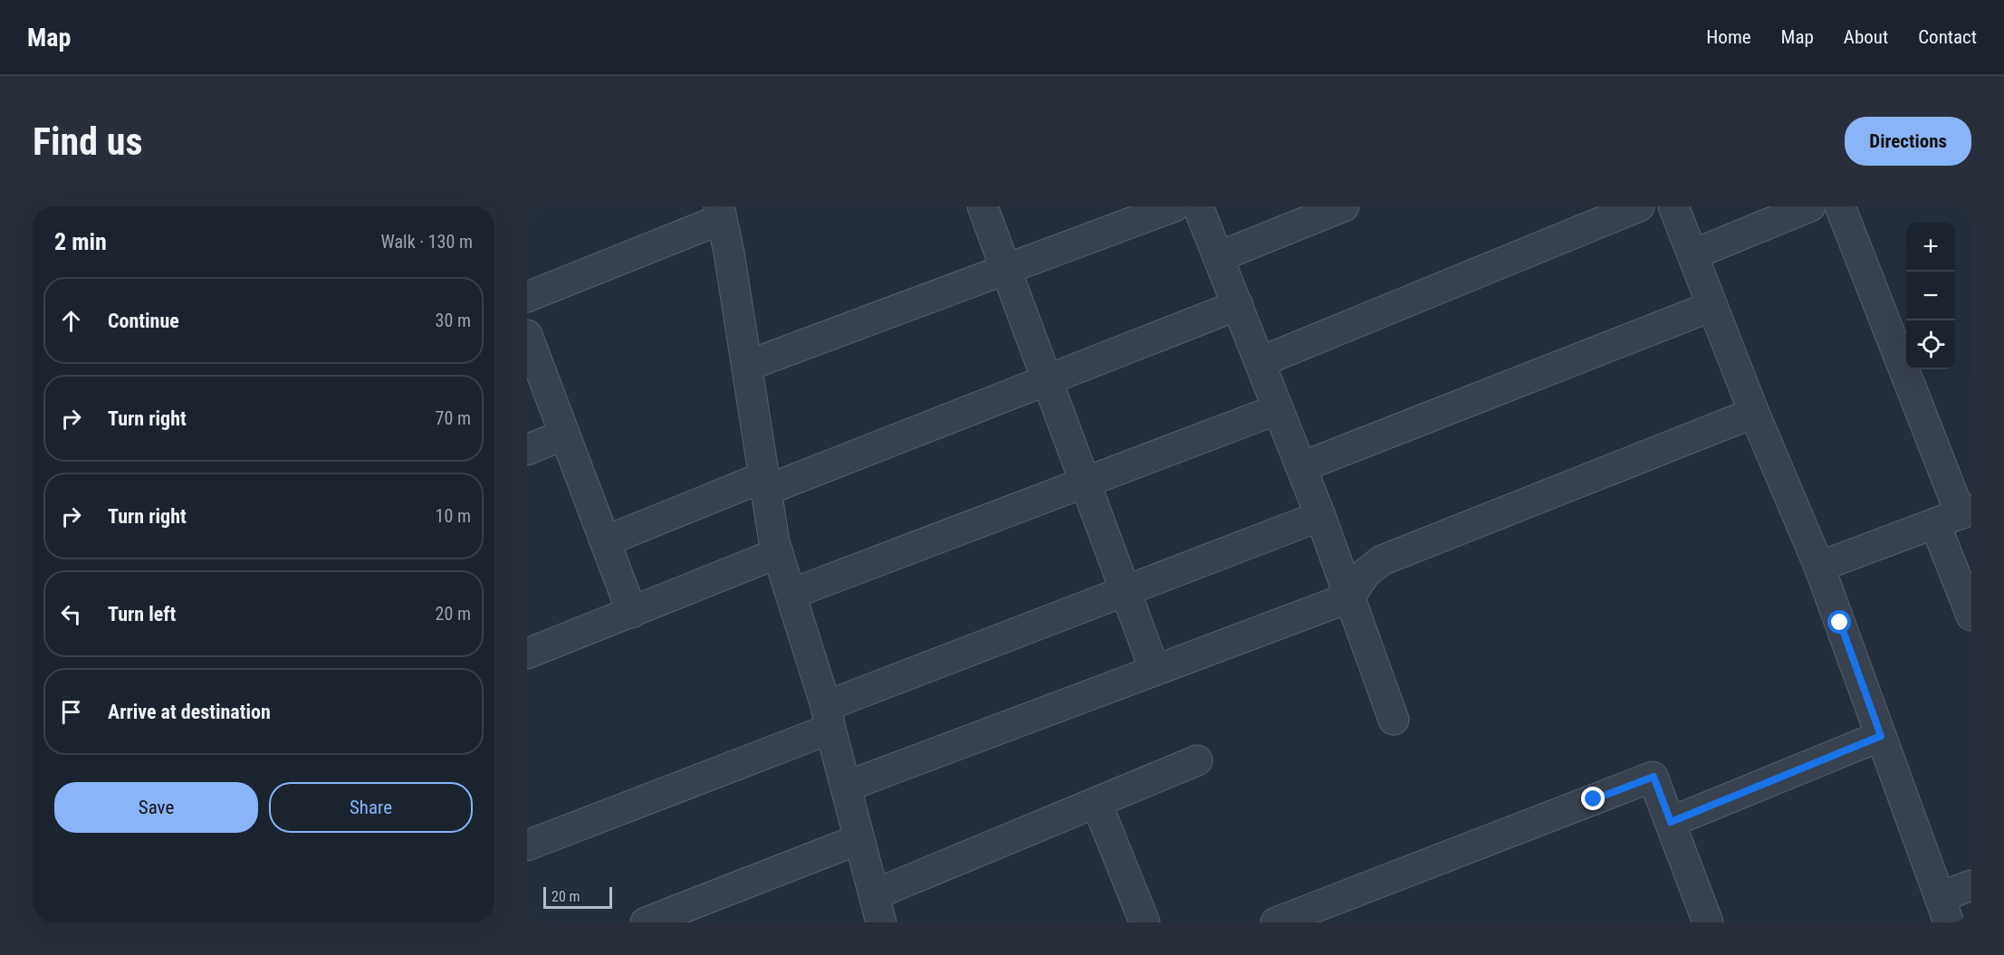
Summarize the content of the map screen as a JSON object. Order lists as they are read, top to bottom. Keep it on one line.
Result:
{"scale_bar":"20 m","page":{"header":"Map","nav":["Home","Map","About","Contact"],"buttons":["Directions",["Save","Share"]],"title":"Find us","heading":["2 min","Walk · 130 m"],"map_buttons":["+","−"],"list":[["Continue","30 m"],["Turn right","70 m"],["Turn right","10 m"],["Turn left","20 m"],"Arrive at destination"],"scale":"20 m"}}
